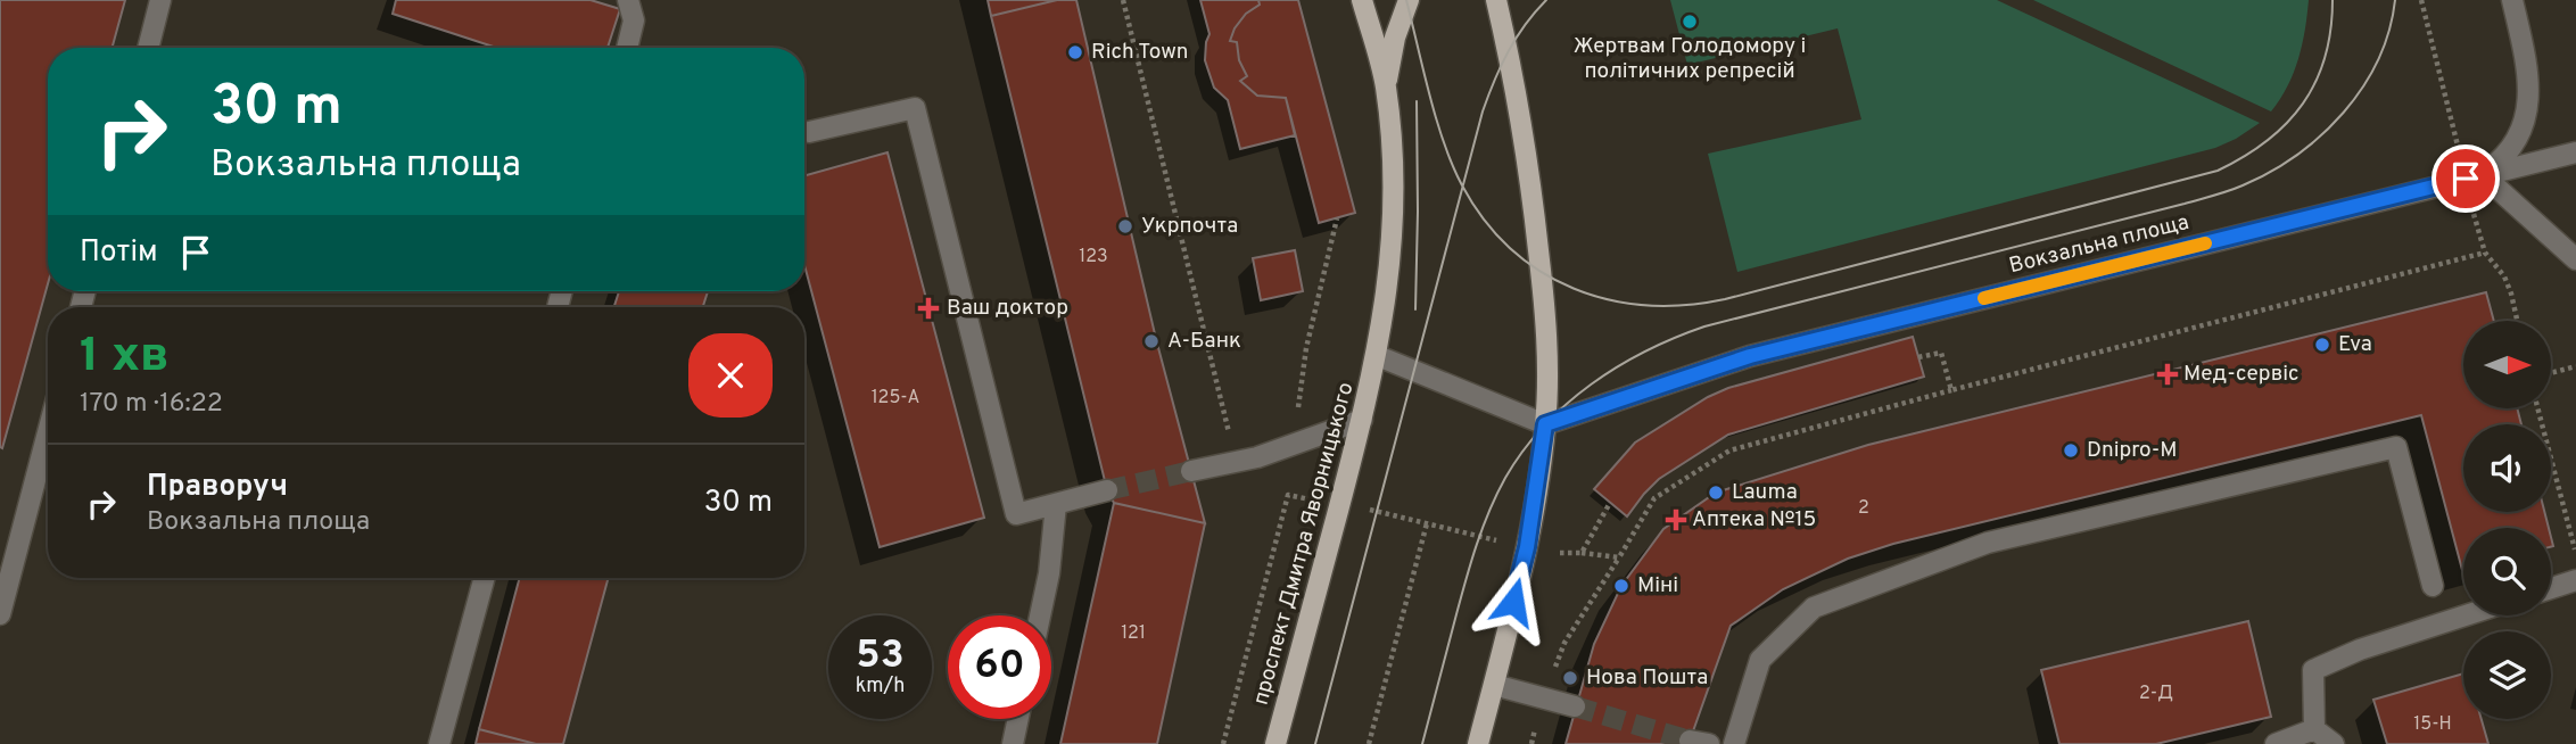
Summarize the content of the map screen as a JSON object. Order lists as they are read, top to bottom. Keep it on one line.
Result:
{"streets":{"main road":["проспект Дмитра Яворницького"],"street":["Вокзальна площа"]},"places":{"other":["Жертвам Голодомору і політичних репресій","Rich Town","Укрпочта","А-Банк","Eva","Dnipro-M","Lauma","Міні","Нова Пошта"],"health":["Ваш доктор","Мед-сервіс","Аптека №15"]},"house_numbers":["123","125-А","2","121","2-Д","15-Н"],"north":"right","page":{"turn":["30 m","Вокзальна площа"],"then":"Потім","heading":["1 хв","170 m · 16:22"],"list":[{"name":"Праворуч","note":"Вокзальна площа","value":"30 m"}],"speed":"53 km/h","limit":"60"}}
